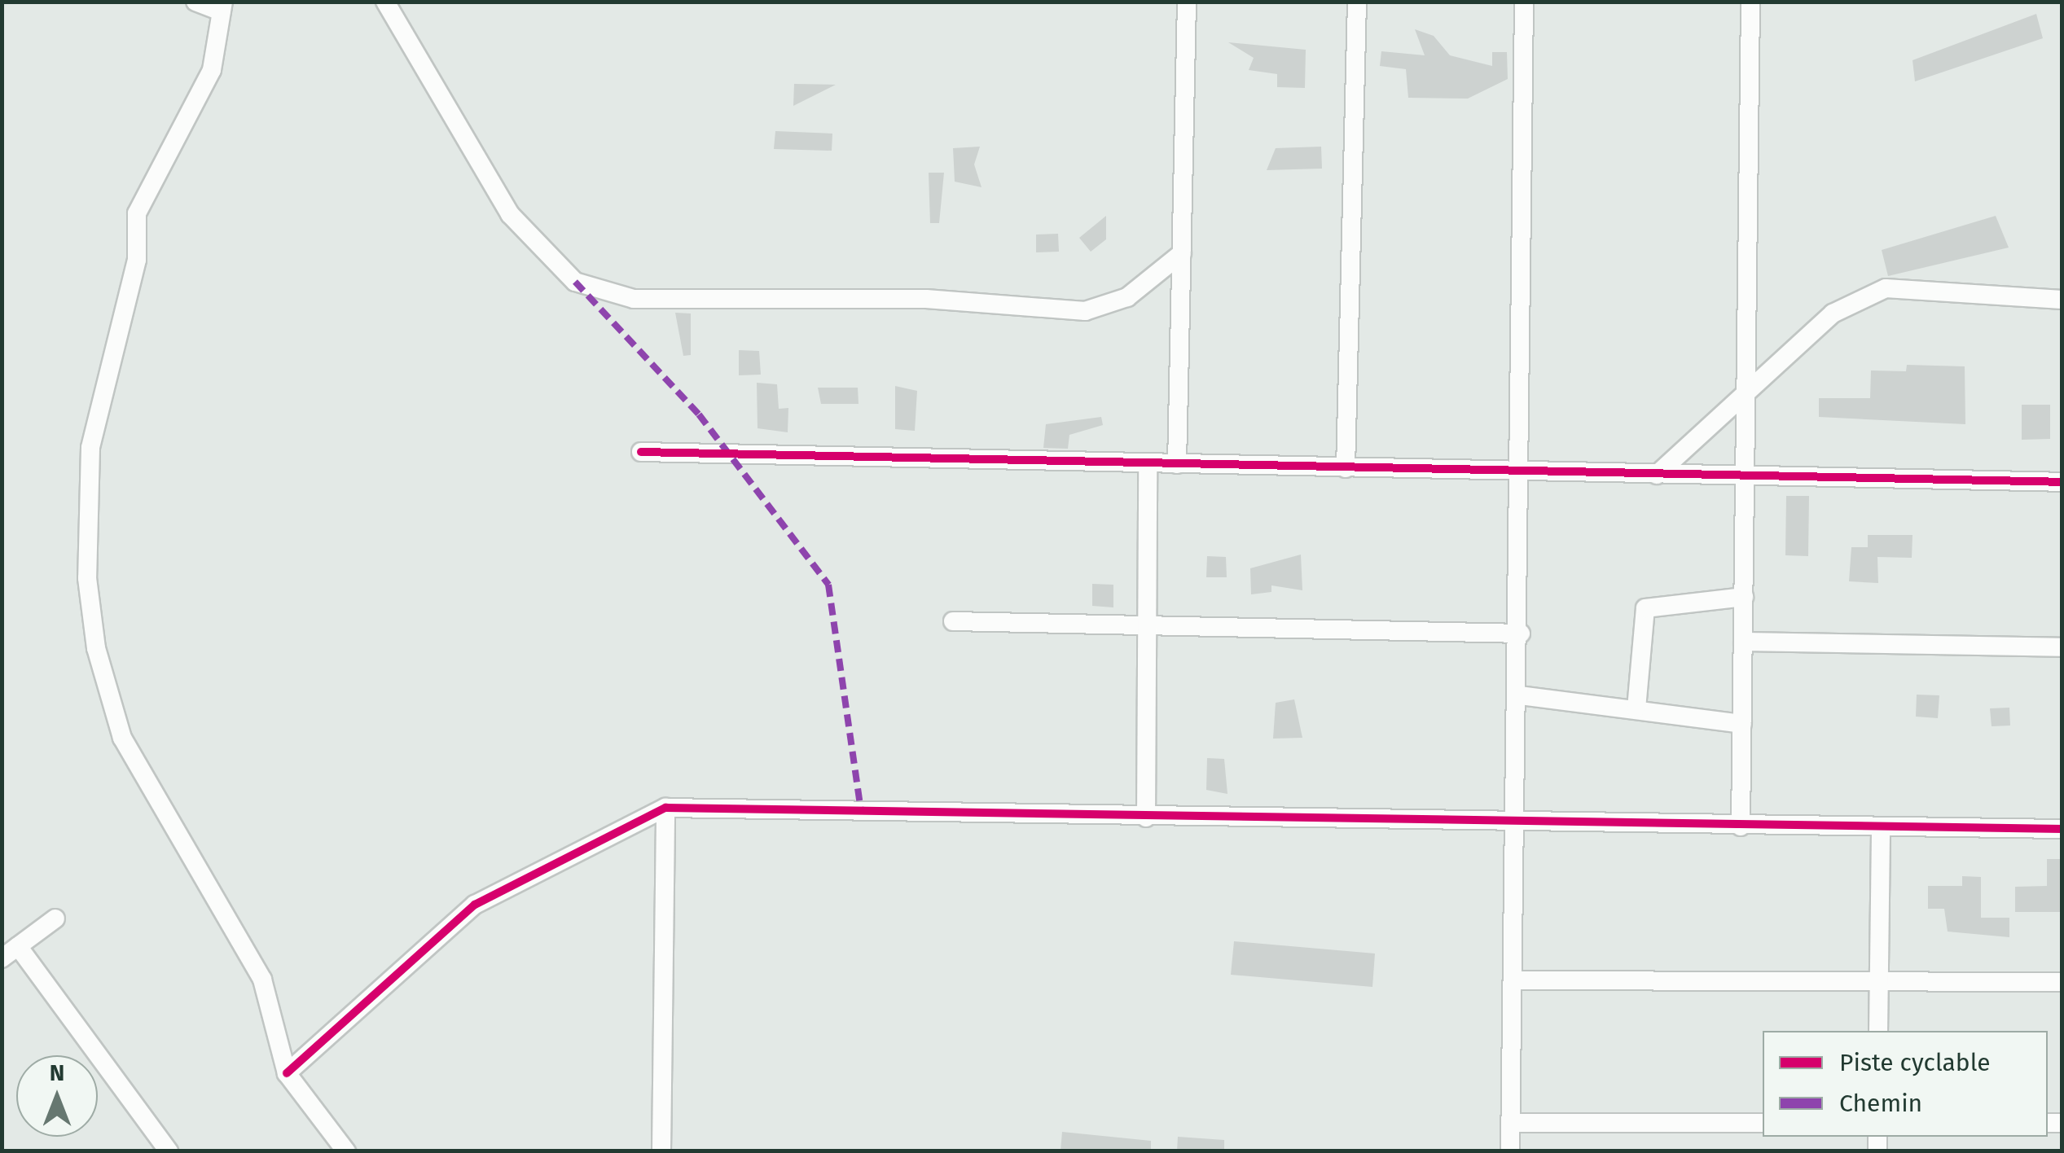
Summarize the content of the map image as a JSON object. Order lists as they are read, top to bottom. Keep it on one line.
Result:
{"legend":["Piste cyclable","Chemin"],"north":"top"}
